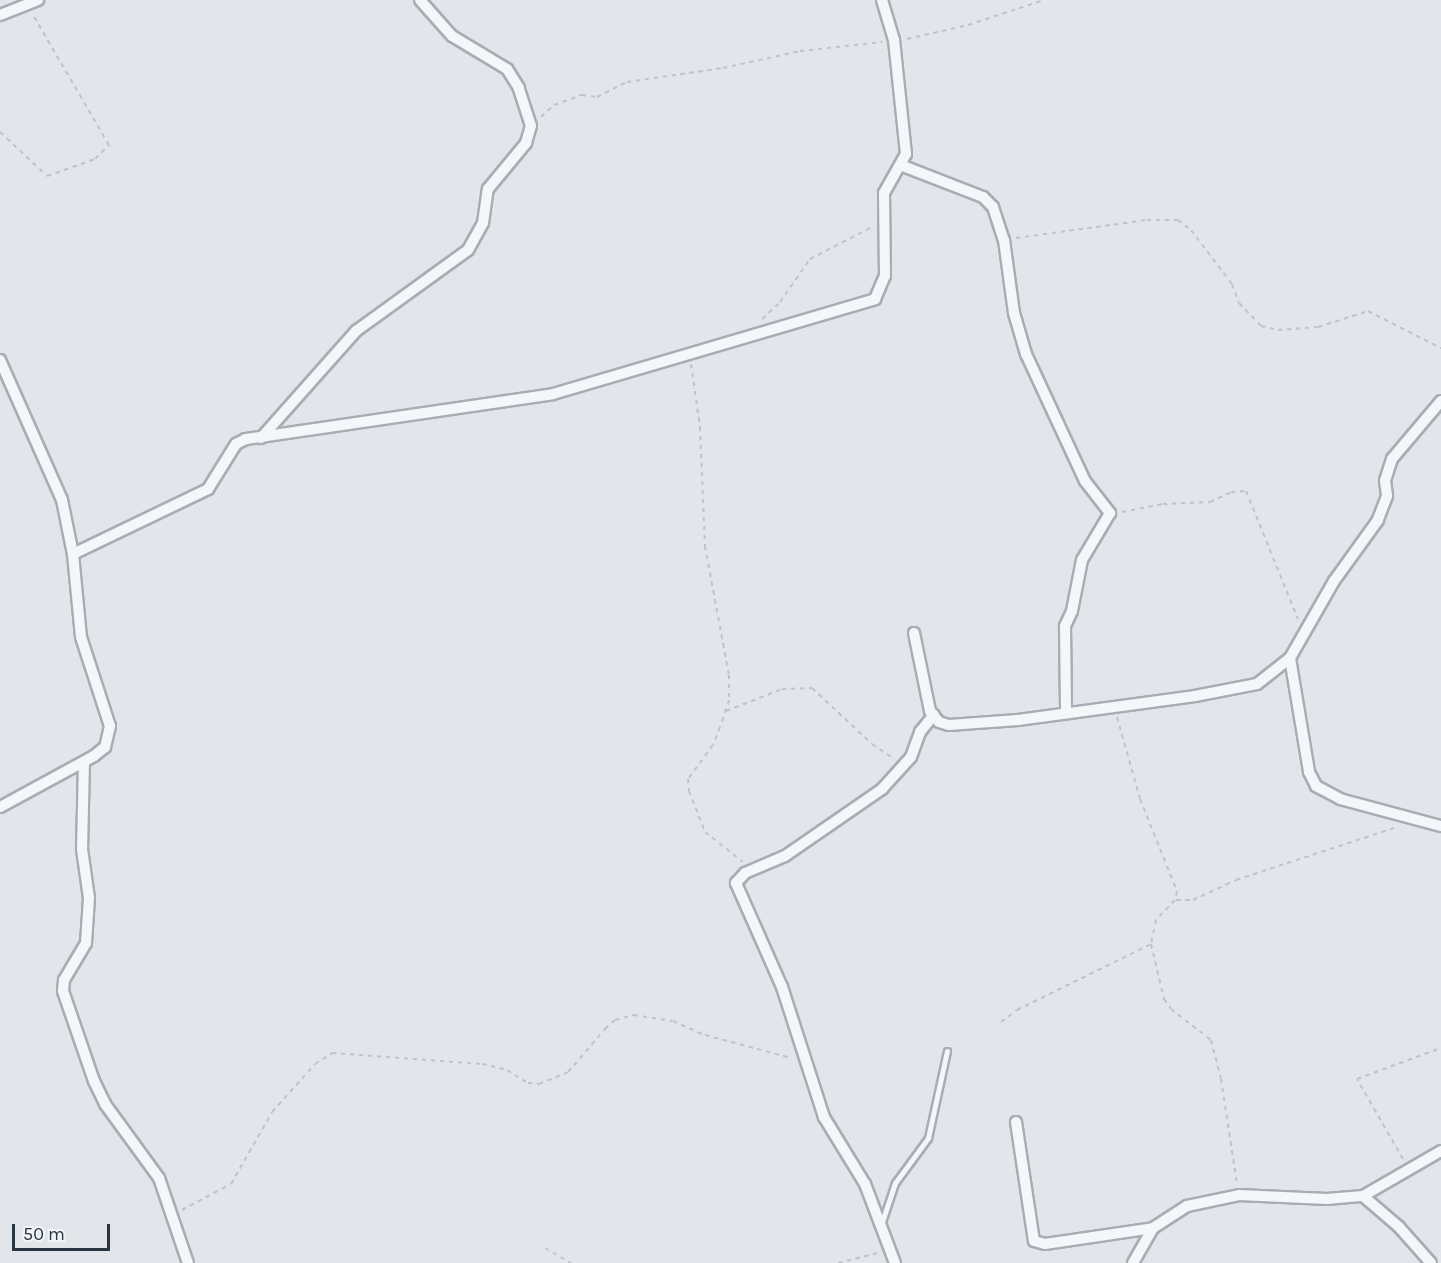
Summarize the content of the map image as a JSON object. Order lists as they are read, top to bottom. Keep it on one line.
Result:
{"scale_bar":"50 m"}
